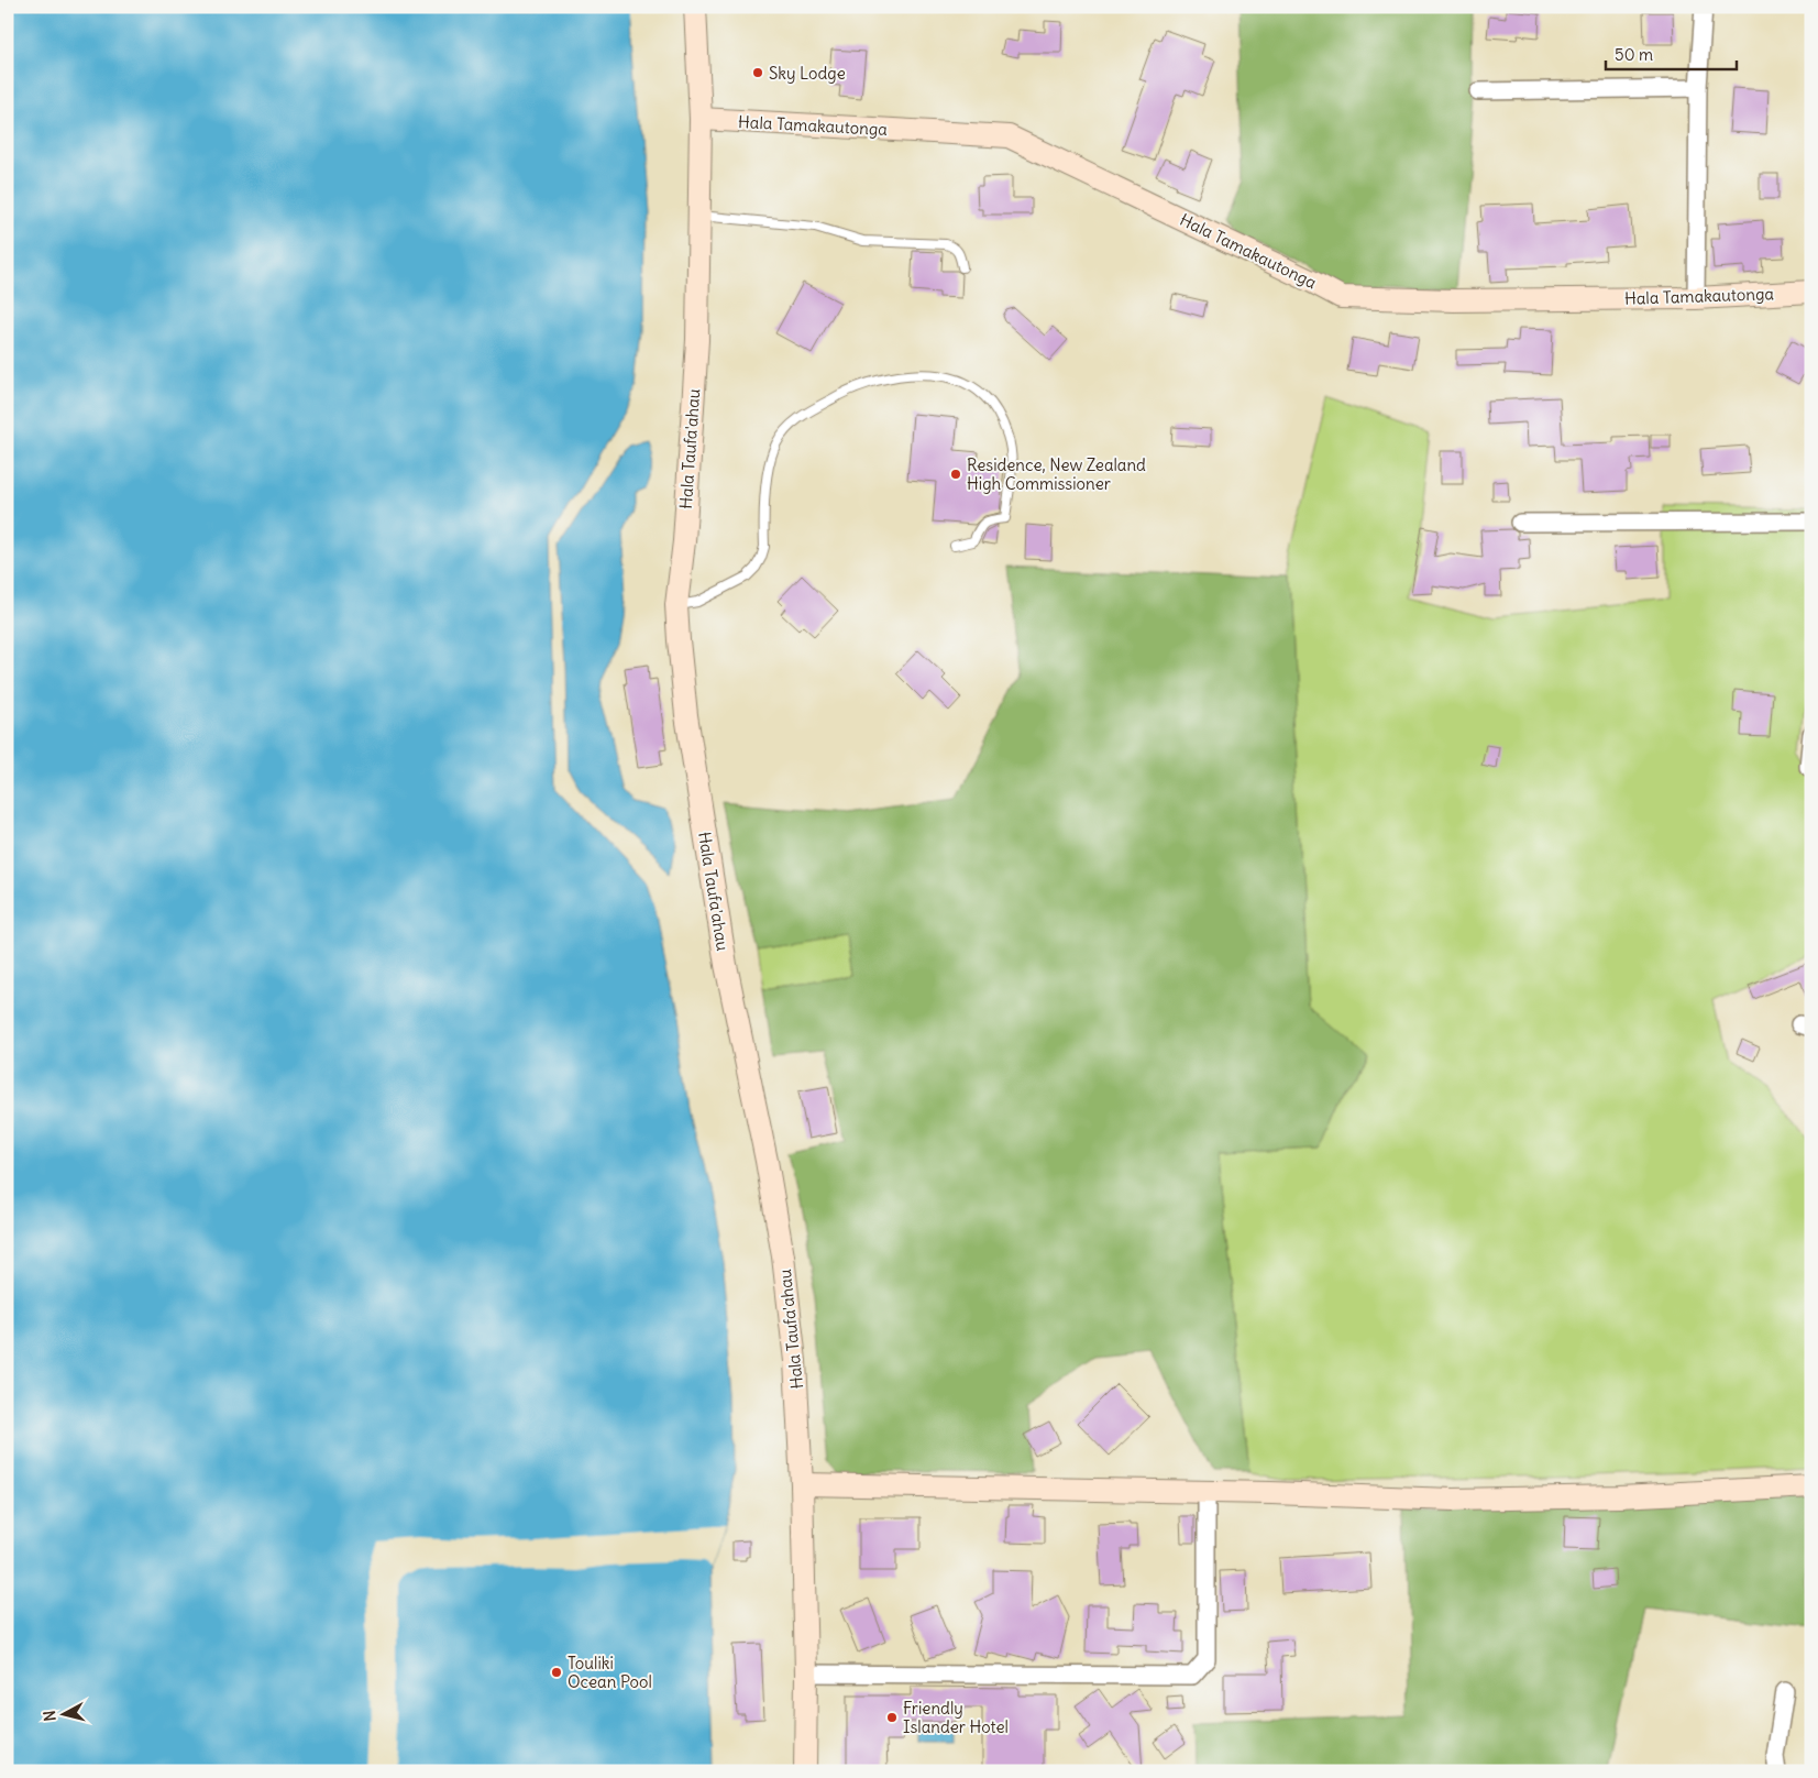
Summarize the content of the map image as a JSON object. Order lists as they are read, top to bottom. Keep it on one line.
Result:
{"streets":{"street":["Hala Tamakautonga","Hala Taufa'ahau"]},"crossings":[["Hala Tamakautonga","Hala Taufa'ahau"]],"places":["Sky Lodge","Residence, New Zealand High Commissioner","Touliki Ocean Pool","Friendly Islander Hotel"],"scale_bar":"50 m","north":"left"}
